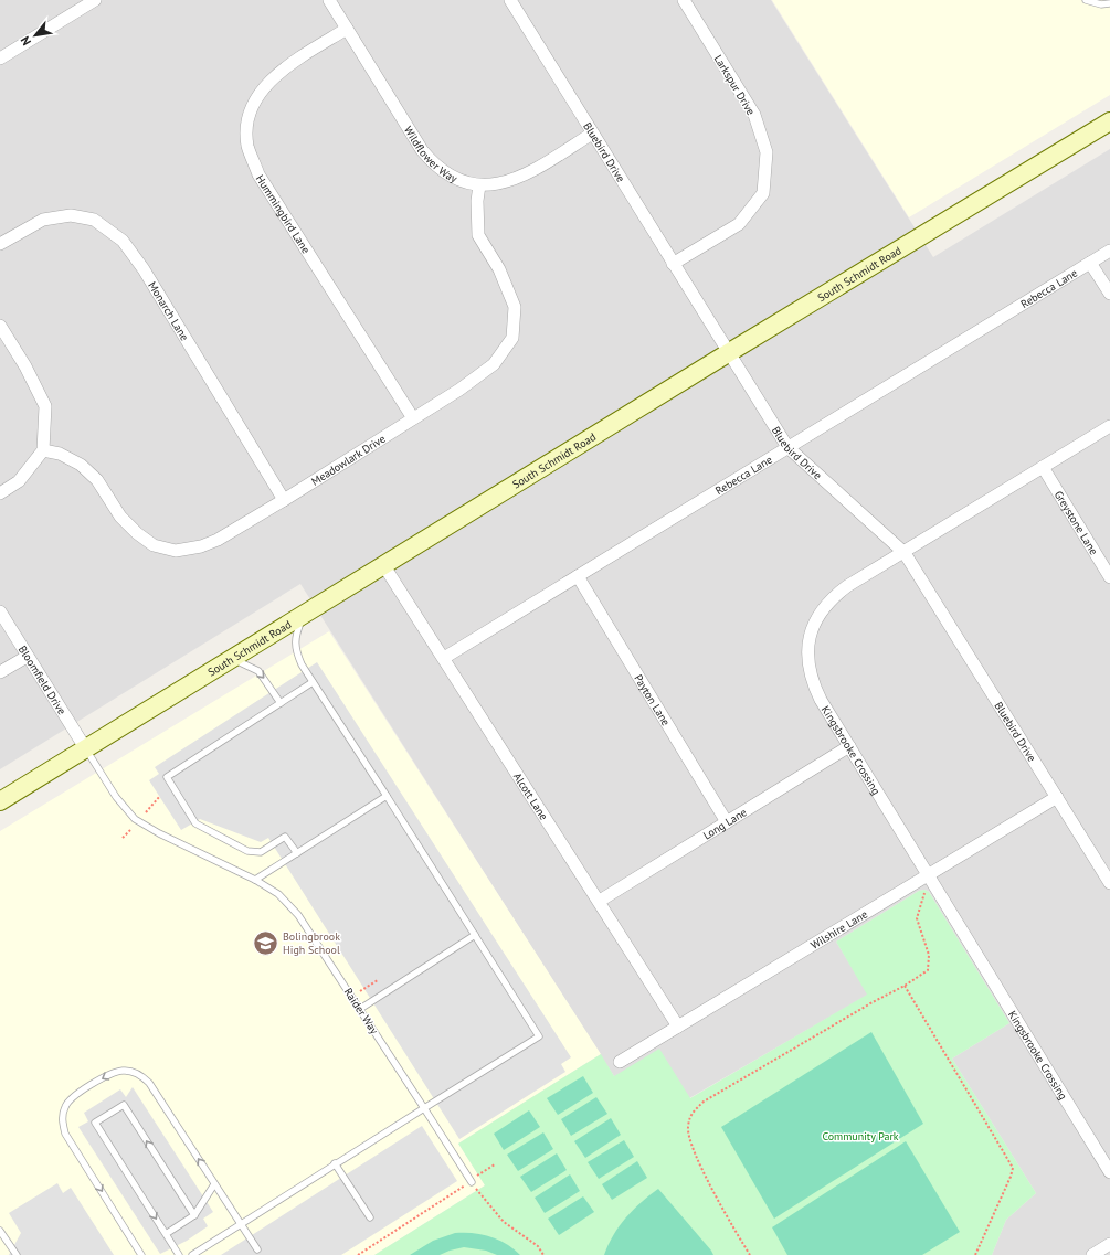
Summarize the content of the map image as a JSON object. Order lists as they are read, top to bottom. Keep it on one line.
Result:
{"streets":{"street":["Larkspur Drive","Wildflower Way","Bluebird Drive","Hummingbird Lane","South Schmidt Road","Rebecca Lane","Monarch Lane","Meadowlark Drive","Greystone Lane","Bloomfield Drive","Payton Lane","Kingsbrooke Crossing","Alcott Lane","Long Lane","Wilshire Lane"],"lane":["Raider Way"]},"crossings":[["Larkspur Drive","Bluebird Drive"],["Wildflower Way","Bluebird Drive"],["Wildflower Way","Hummingbird Lane"],["Wildflower Way","Meadowlark Drive"],["Bluebird Drive","South Schmidt Road"],["Bluebird Drive","Rebecca Lane"],["Bluebird Drive","Kingsbrooke Crossing"],["Bluebird Drive","Wilshire Lane"],["Hummingbird Lane","Meadowlark Drive"],["South Schmidt Road","Bloomfield Drive"],["South Schmidt Road","Alcott Lane"],["South Schmidt Road","Raider Way"],["Rebecca Lane","Payton Lane"],["Rebecca Lane","Alcott Lane"],["Monarch Lane","Meadowlark Drive"],["Greystone Lane","Kingsbrooke Crossing"],["Bloomfield Drive","Raider Way"],["Payton Lane","Long Lane"],["Kingsbrooke Crossing","Long Lane"],["Kingsbrooke Crossing","Wilshire Lane"],["Alcott Lane","Long Lane"],["Alcott Lane","Wilshire Lane"]],"parks":["Community Park"],"places":{"school or university":["Bolingbrook High School"]},"north":"bottom left"}
